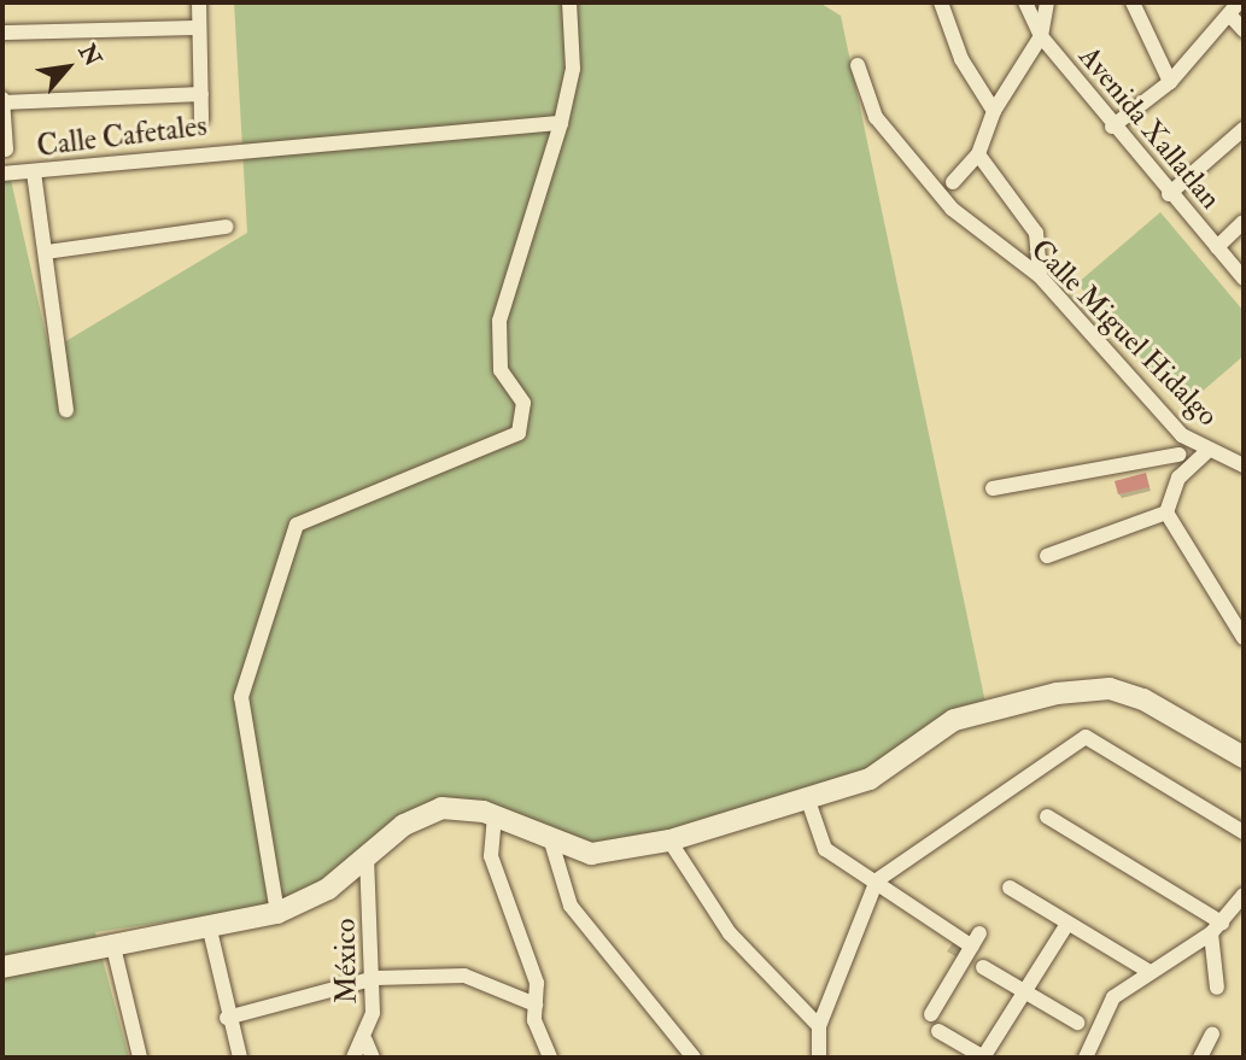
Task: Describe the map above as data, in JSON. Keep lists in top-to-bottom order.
{
  "streets": {
    "street": [
      "Avenida Xallatlan",
      "Calle Cafetales",
      "Calle Miguel Hidalgo",
      "México"
    ]
  },
  "north": "top right"
}
